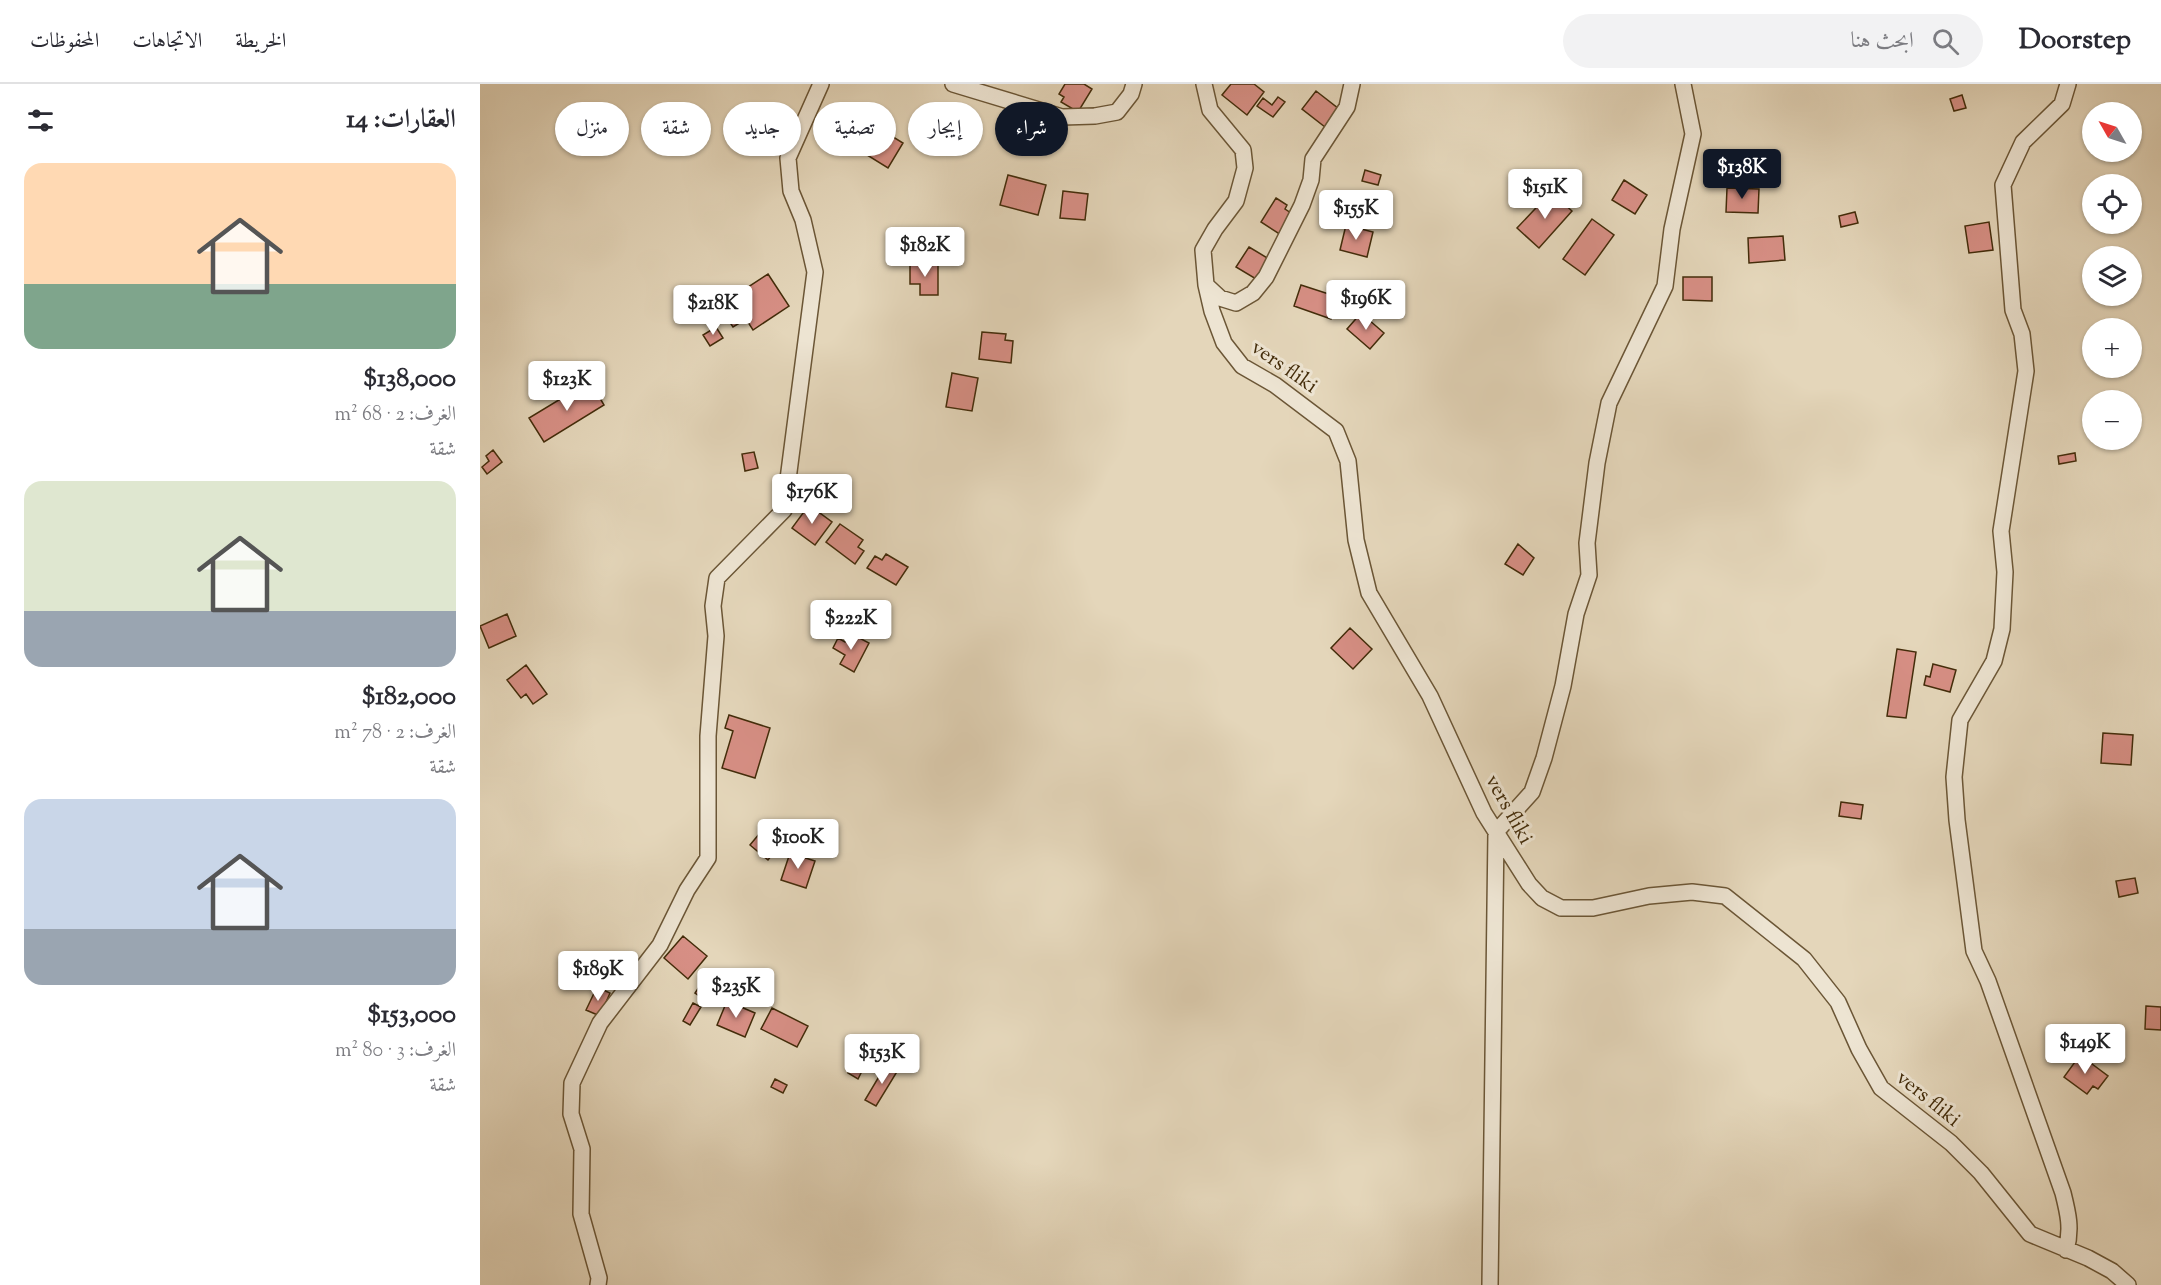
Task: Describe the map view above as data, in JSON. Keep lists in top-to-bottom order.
{
  "streets": {
    "street": ["vers fliki"]
  },
  "north": "top left",
  "page": {
    "header": "Doorstep",
    "search": "ابحث هنا",
    "nav": ["الخريطة", "الاتجاهات", "المحفوظات"],
    "heading": "العقارات: 14",
    "map_buttons": ["+", "−"],
    "chip": [
      "شراء",
      "إيجار",
      "تصفية",
      "جديد",
      "شقة",
      "منزل"
    ],
    "price": [
      "$138K",
      "$151K",
      "$155K",
      "$182K",
      "$196K",
      "$218K",
      "$123K",
      "$176K",
      "$222K",
      "$100K",
      "$189K",
      "$235K",
      "$149K",
      "$153K"
    ],
    "list": [
      {
        "name": "$138,000",
        "note": "الغرف: 2 · 68 m² · شقة"
      },
      {
        "name": "$182,000",
        "note": "الغرف: 2 · 78 m² · شقة"
      },
      {
        "name": "$153,000",
        "note": "الغرف: 3 · 80 m² · شقة"
      }
    ]
  }
}
